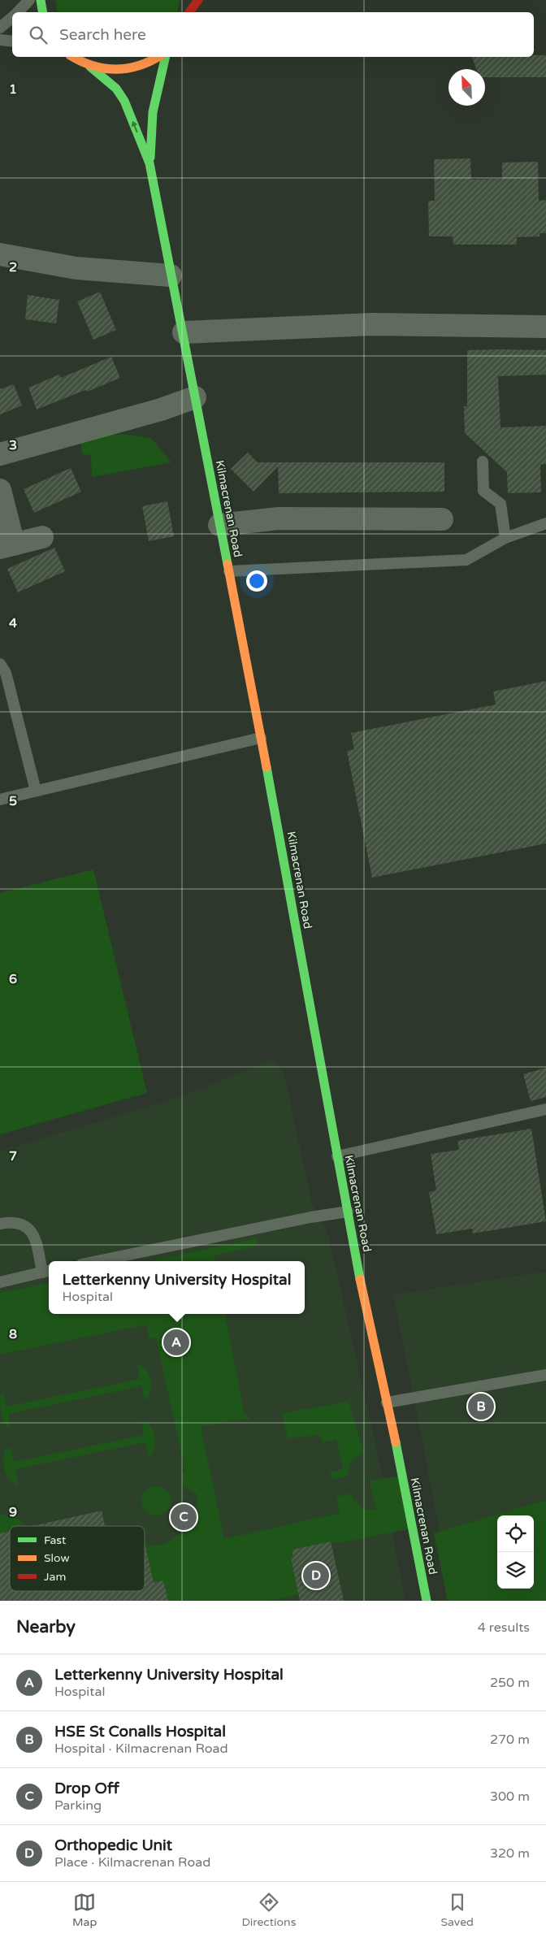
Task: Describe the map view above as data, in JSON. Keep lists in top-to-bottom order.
{
  "streets": {
    "main road": ["Kilmacrenan Road"]
  },
  "legend": ["Fast", "Slow", "Jam"],
  "north": "top left",
  "page": {
    "search": "Search here",
    "popup": ["Letterkenny University Hospital", "Hospital"],
    "pins": [
      "A",
      "B",
      "C",
      "D"
    ],
    "heading": ["Nearby", "4 results"],
    "list": [
      {
        "mark": "A",
        "name": "Letterkenny University Hospital",
        "note": "Hospital",
        "value": "250 m"
      },
      {
        "mark": "B",
        "name": "HSE St Conalls Hospital",
        "note": "Hospital · Kilmacrenan Road",
        "value": "270 m"
      },
      {
        "mark": "C",
        "name": "Drop Off",
        "note": "Parking",
        "value": "300 m"
      },
      {
        "mark": "D",
        "name": "Orthopedic Unit",
        "note": "Place · Kilmacrenan Road",
        "value": "320 m"
      }
    ],
    "nav": ["Map", "Directions", "Saved"]
  },
  "grid": {
    "rows": [
      "1",
      "2",
      "3",
      "4",
      "5",
      "6",
      "7",
      "8",
      "9"
    ]
  }
}
